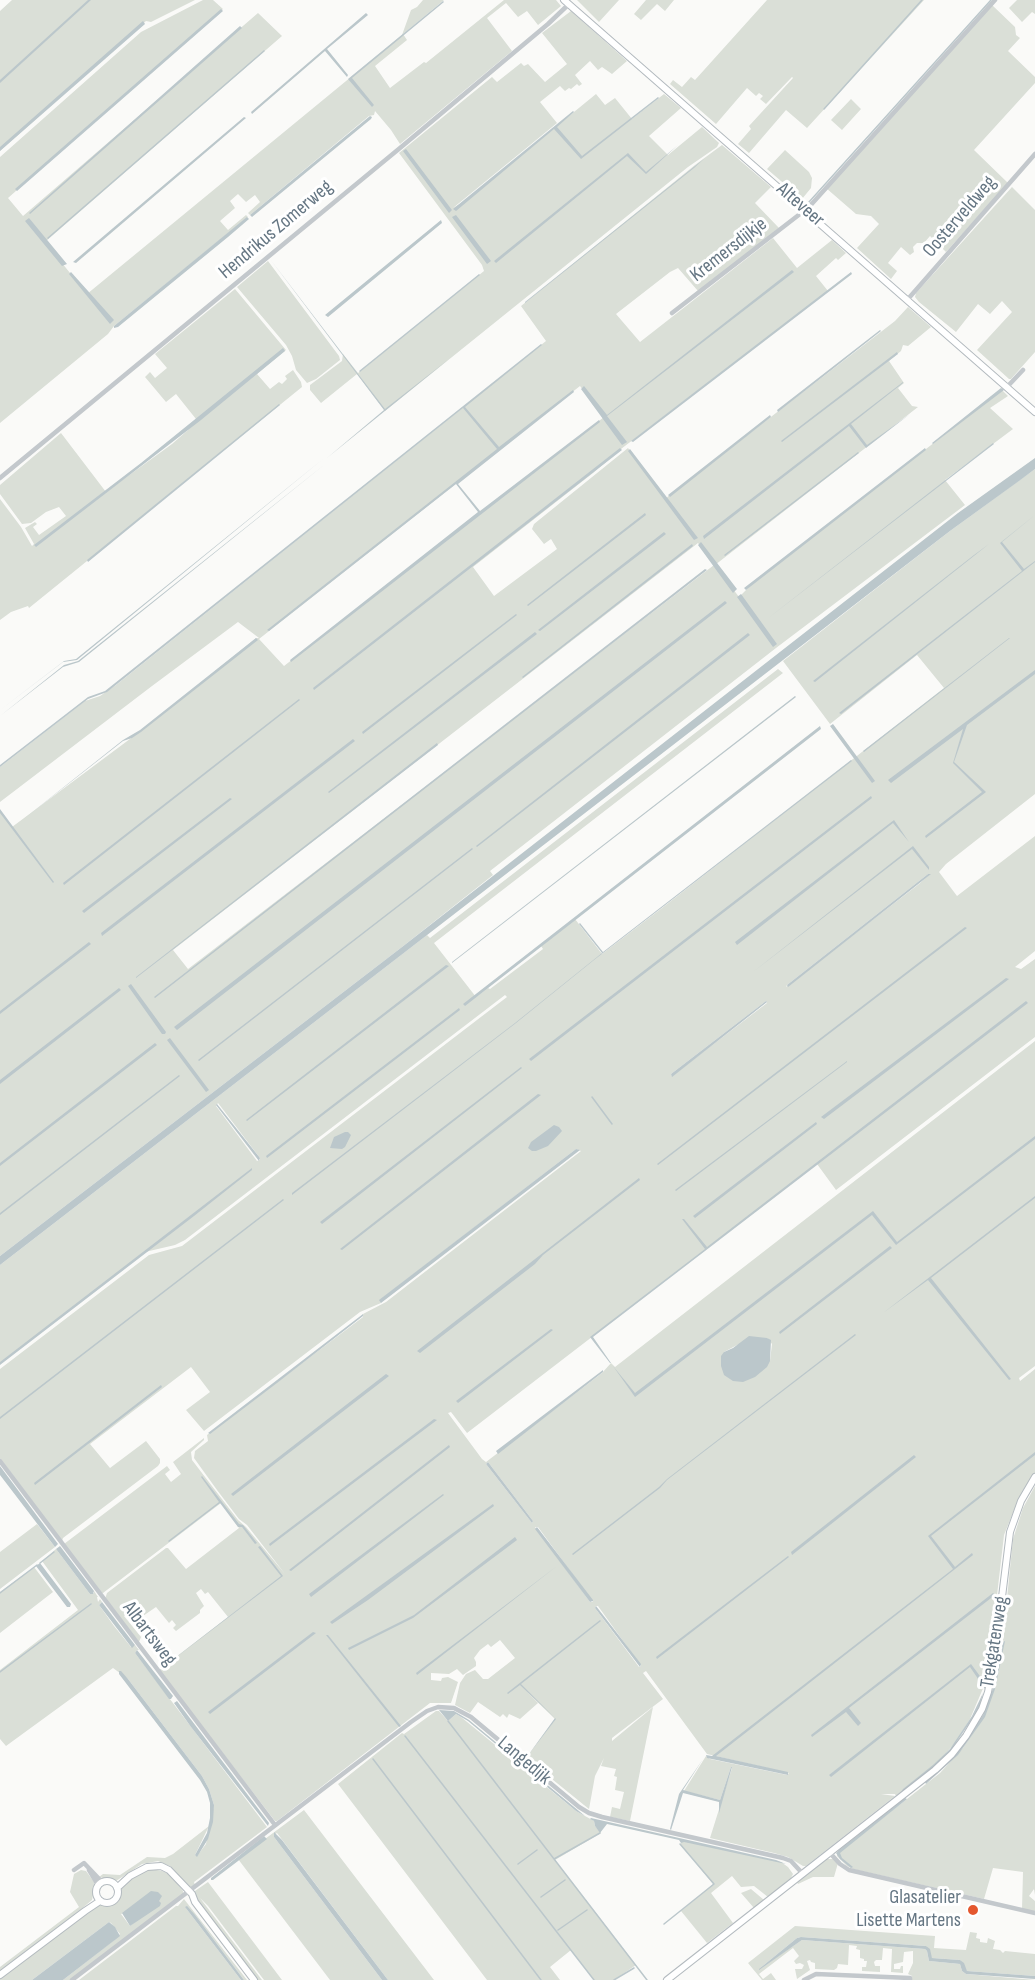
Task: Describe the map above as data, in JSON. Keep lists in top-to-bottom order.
{
  "streets": {
    "street": [
      "Alteveer",
      "Oosterveldweg",
      "Hendrikus Zomerweg",
      "Kremersdijkje",
      "Albartsweg",
      "Trekgatenweg",
      "Langedijk"
    ]
  },
  "crossings": [
    ["Alteveer", "Oosterveldweg"],
    ["Alteveer", "Hendrikus Zomerweg"],
    ["Alteveer", "Kremersdijkje"],
    ["Albartsweg", "Langedijk"]
  ],
  "places": ["Glasatelier Lisette Martens"]
}
